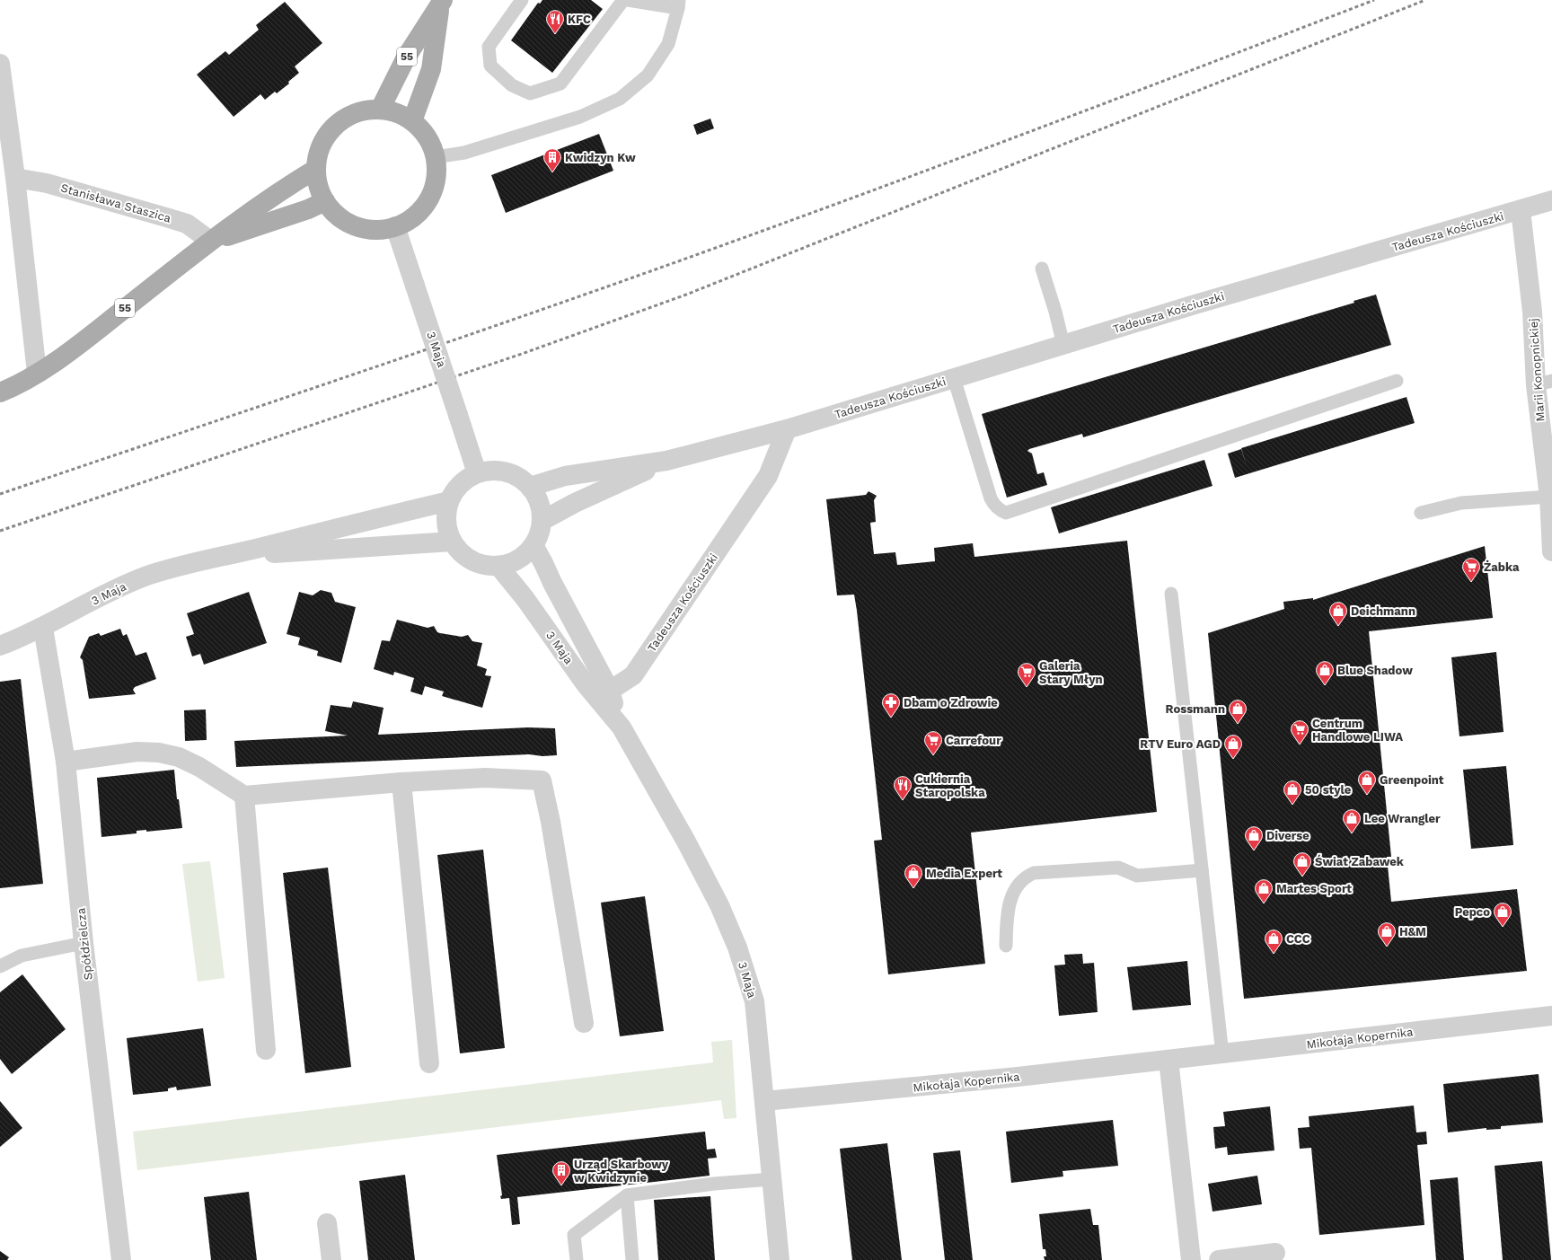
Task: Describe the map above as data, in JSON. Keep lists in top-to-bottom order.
{
  "streets": {
    "main road": ["55"],
    "street": [
      "Stanisława Staszica",
      "Tadeusza Kościuszki",
      "3 Maja",
      "Marii Konopnickiej",
      "Spółdzielcza",
      "Mikołaja Kopernika"
    ]
  },
  "crossings": [
    ["55", "Stanisława Staszica"],
    ["55", "3 Maja"],
    ["Tadeusza Kościuszki", "3 Maja"],
    ["Tadeusza Kościuszki", "Marii Konopnickiej"],
    ["3 Maja", "Spółdzielcza"],
    ["3 Maja", "Mikołaja Kopernika"]
  ],
  "places": {
    "restaurant": ["KFC", "Cukiernia Staropolska"],
    "building": ["Kwidzyn Kw", "Urząd Skarbowy w Kwidzynie"],
    "supermarket": [
      "Żabka",
      "Galeria Stary Młyn",
      "Centrum Handlowe LIWA",
      "Carrefour"
    ],
    "shop": [
      "Deichmann",
      "Blue Shadow",
      "Rossmann",
      "RTV Euro AGD",
      "Greenpoint",
      "50 style",
      "Lee Wrangler",
      "Diverse",
      "Świat Zabawek",
      "Media Expert",
      "Martes Sport",
      "Pepco",
      "H&M",
      "CCC"
    ],
    "pharmacy": ["Dbam o Zdrowie"]
  }
}
